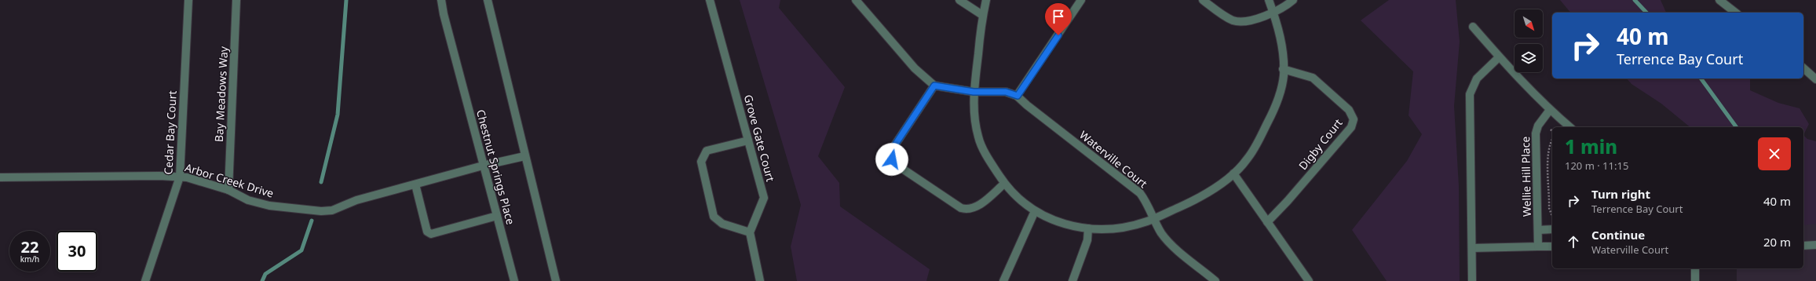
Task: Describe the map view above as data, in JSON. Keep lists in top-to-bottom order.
{
  "streets": {
    "street": [
      "Bay Meadows Way",
      "Cedar Bay Court",
      "Grove Gate Court",
      "Digby Court",
      "Waterville Court",
      "Chestnut Springs Place",
      "Wellie Hill Place",
      "Arbor Creek Drive"
    ]
  },
  "crossings": [
    ["Bay Meadows Way", "Arbor Creek Drive"],
    ["Cedar Bay Court", "Arbor Creek Drive"],
    ["Chestnut Springs Place", "Arbor Creek Drive"]
  ],
  "north": "bottom right",
  "page": {
    "turn": ["40 m", "Terrence Bay Court"],
    "heading": ["1 min", "120 m · 11:15"],
    "list": [
      {
        "name": "Turn right",
        "note": "Terrence Bay Court",
        "value": "40 m"
      },
      {
        "name": "Continue",
        "note": "Waterville Court",
        "value": "20 m"
      }
    ],
    "speed": "22 km/h",
    "limit": "30"
  }
}
